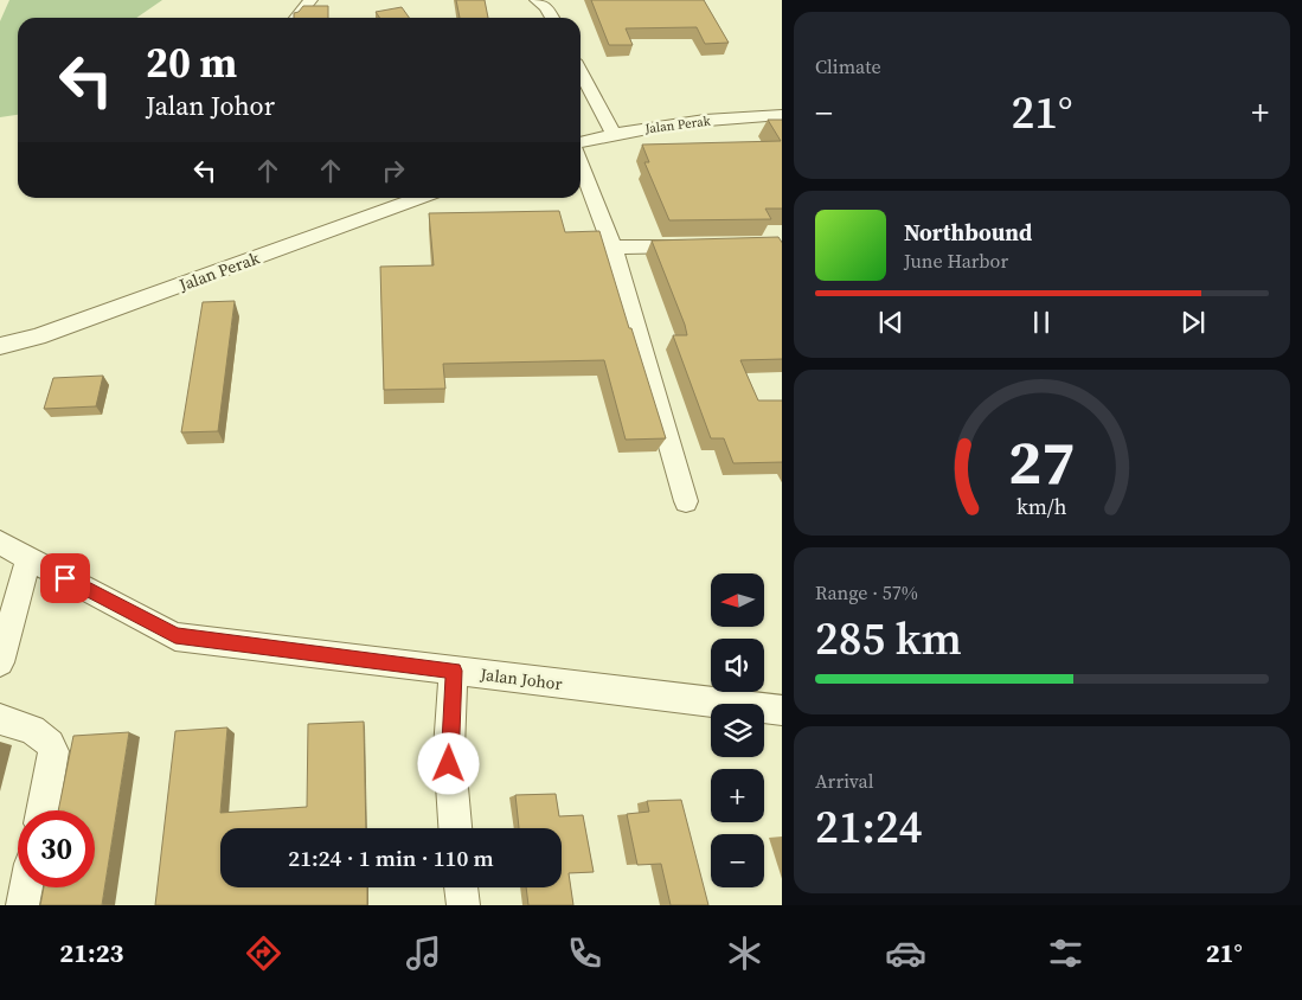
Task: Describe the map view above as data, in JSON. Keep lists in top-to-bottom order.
{
  "streets": {
    "street": ["Jalan Perak", "Jalan Johor"]
  },
  "north": "left",
  "page": {
    "tile": [
      "Climate",
      ["Range · 57%", "285 km"],
      ["Arrival", "21:24"]
    ],
    "turn": ["20 m", "Jalan Johor"],
    "heat": ["−", "21°", "+"],
    "song": ["Northbound", "June Harbor"],
    "map_buttons": ["+", "−"],
    "limit": "30",
    "trip": "21:24 · 1 min · 110 m",
    "tabs": ["21:23", "21°"],
    "gauge": ["27", "km/h"]
  }
}
